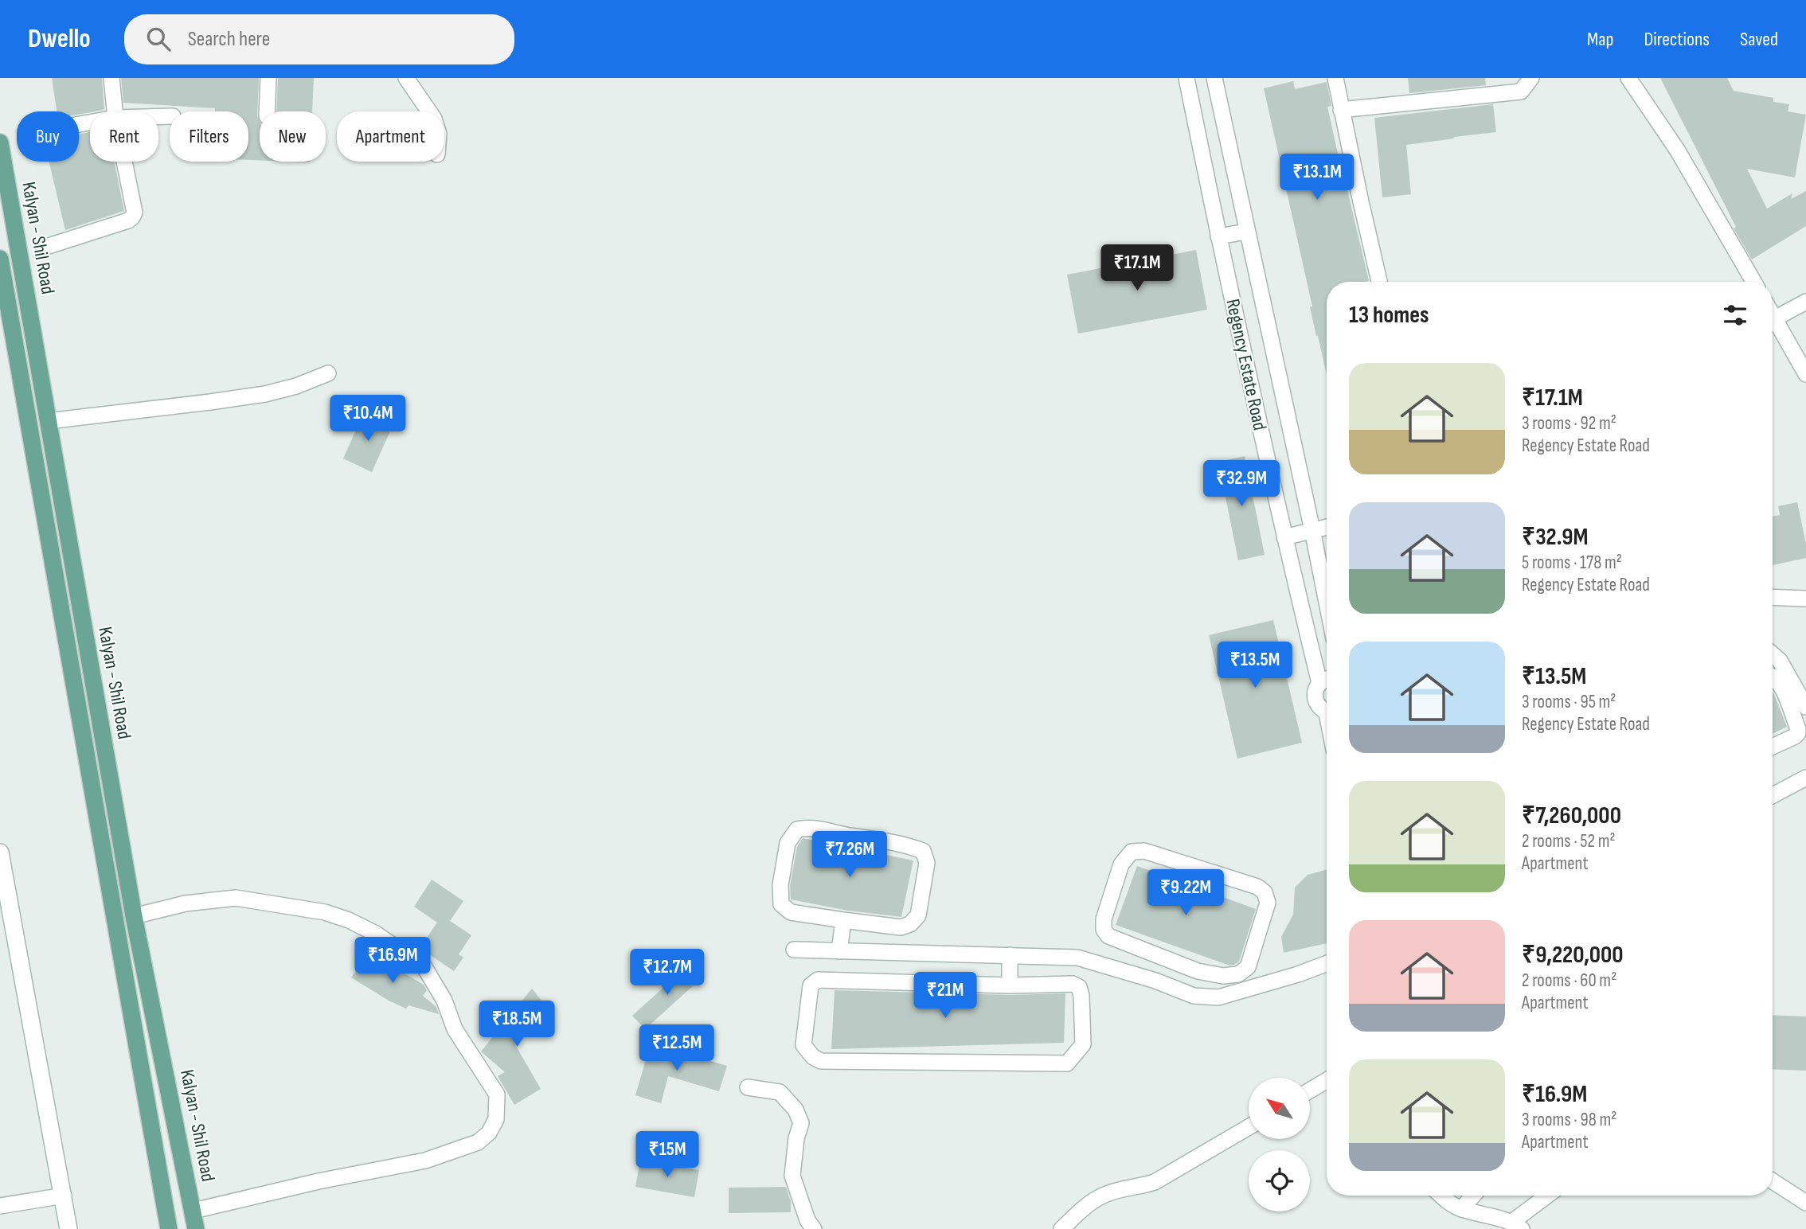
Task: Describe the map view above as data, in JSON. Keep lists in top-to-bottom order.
{
  "streets": {
    "main road": ["Kalyan - Shil Road"],
    "street": ["Regency Estate Road"]
  },
  "north": "top left",
  "page": {
    "header": "Dwello",
    "search": "Search here",
    "nav": ["Map", "Directions", "Saved"],
    "chip": [
      "Buy",
      "Rent",
      "Filters",
      "New",
      "Apartment"
    ],
    "price": [
      "₹13.1M",
      "₹17.1M",
      "₹10.4M",
      "₹32.9M",
      "₹13.5M",
      "₹7.26M",
      "₹9.22M",
      "₹16.9M",
      "₹12.7M",
      "₹21M",
      "₹18.5M",
      "₹12.5M",
      "₹15M"
    ],
    "heading": "13 homes",
    "list": [
      {
        "name": "₹17.1M",
        "note": "3 rooms · 92 m² · Regency Estate Road"
      },
      {
        "name": "₹32.9M",
        "note": "5 rooms · 178 m² · Regency Estate Road"
      },
      {
        "name": "₹13.5M",
        "note": "3 rooms · 95 m² · Regency Estate Road"
      },
      {
        "name": "₹7,260,000",
        "note": "2 rooms · 52 m² · Apartment"
      },
      {
        "name": "₹9,220,000",
        "note": "2 rooms · 60 m² · Apartment"
      },
      {
        "name": "₹16.9M",
        "note": "3 rooms · 98 m² · Apartment"
      }
    ]
  }
}
